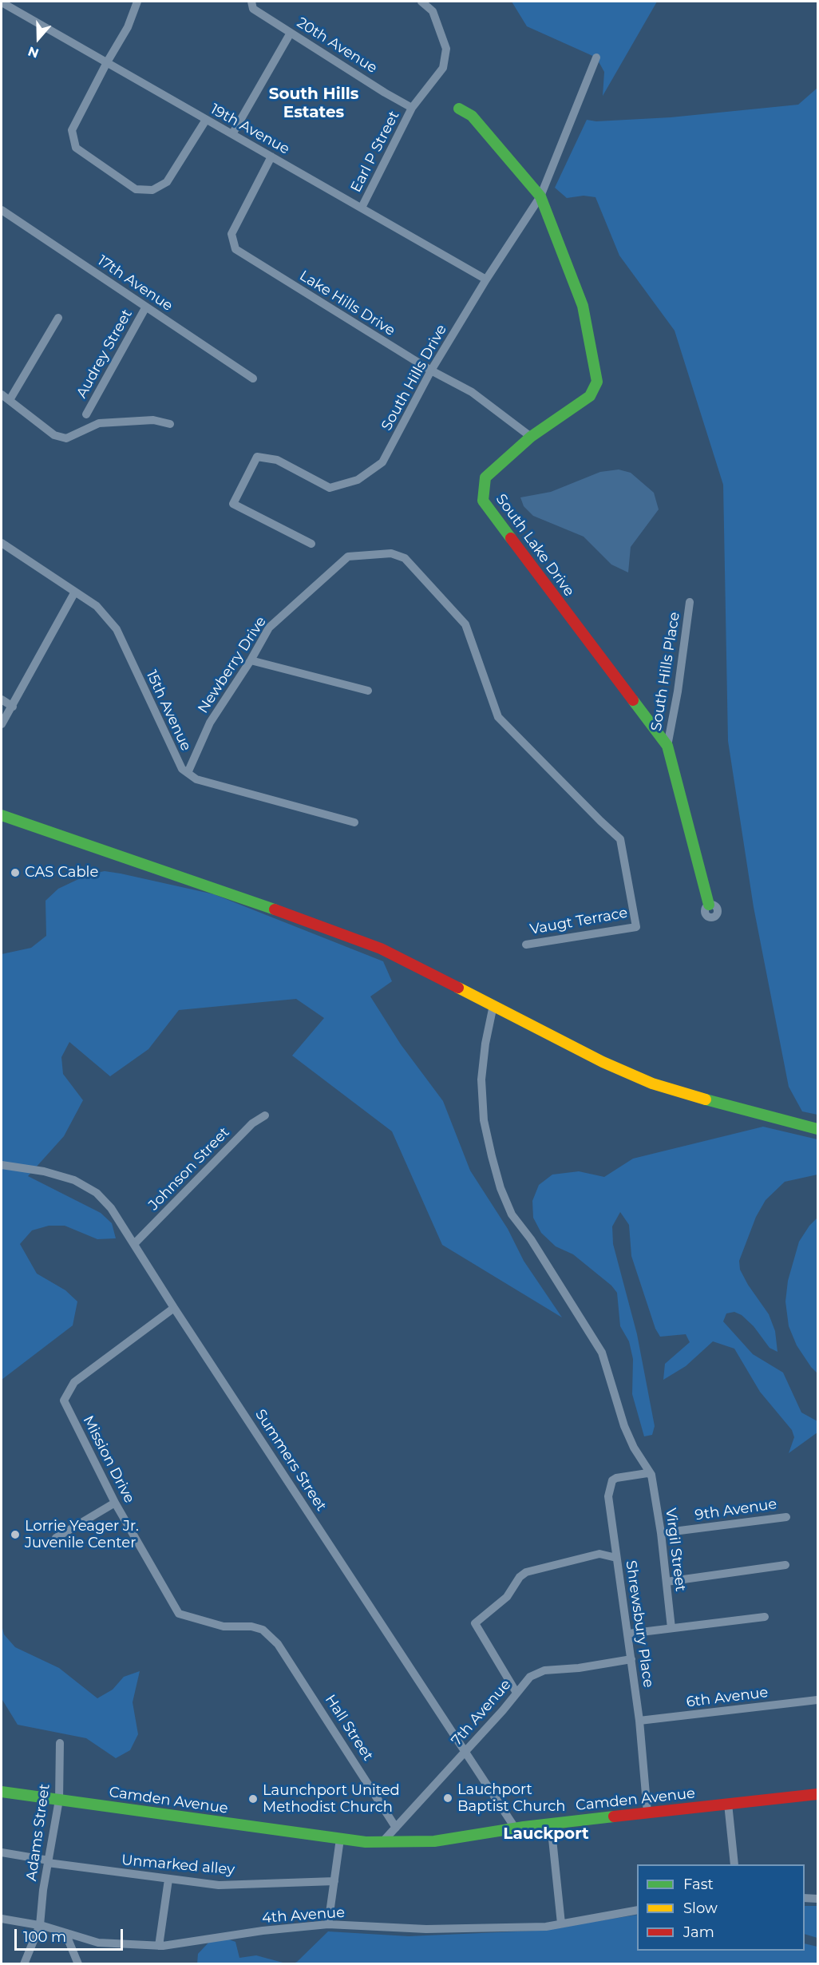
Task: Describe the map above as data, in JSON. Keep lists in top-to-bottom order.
{
  "streets": {
    "street": [
      "20th Avenue",
      "19th Avenue",
      "Earl P Street",
      "17th Avenue",
      "Lake Hills Drive",
      "Audrey Street",
      "South Hills Drive",
      "South Lake Drive",
      "Newberry Drive",
      "South Hills Place",
      "15th Avenue",
      "Vaugt Terrace",
      "Johnson Street",
      "Mission Drive",
      "Summers Street",
      "9th Avenue",
      "Virgil Street",
      "Shrewsbury Place",
      "6th Avenue",
      "7th Avenue",
      "Hall Street",
      "Camden Avenue",
      "Adams Street",
      "Unmarked alley",
      "4th Avenue"
    ]
  },
  "crossings": [
    ["20th Avenue", "Earl P Street"],
    ["19th Avenue", "Earl P Street"],
    ["19th Avenue", "Lake Hills Drive"],
    ["19th Avenue", "South Hills Drive"],
    ["17th Avenue", "Audrey Street"],
    ["Lake Hills Drive", "South Hills Drive"],
    ["Lake Hills Drive", "South Lake Drive"],
    ["South Hills Drive", "South Lake Drive"],
    ["South Lake Drive", "South Hills Place"],
    ["Newberry Drive", "15th Avenue"],
    ["Newberry Drive", "Vaugt Terrace"],
    ["Johnson Street", "Summers Street"],
    ["Mission Drive", "Summers Street"],
    ["Mission Drive", "Hall Street"],
    ["Summers Street", "7th Avenue"],
    ["Summers Street", "Camden Avenue"],
    ["9th Avenue", "Virgil Street"],
    ["Virgil Street", "Shrewsbury Place"],
    ["Shrewsbury Place", "6th Avenue"],
    ["Shrewsbury Place", "7th Avenue"],
    ["Shrewsbury Place", "Camden Avenue"],
    ["7th Avenue", "Hall Street"],
    ["7th Avenue", "Camden Avenue"],
    ["Camden Avenue", "Adams Street"],
    ["Adams Street", "Unmarked alley"],
    ["Adams Street", "4th Avenue"]
  ],
  "districts": ["South Hills Estates", "Lauckport"],
  "places": [
    "CAS Cable",
    "Lorrie Yeager Jr. Juvenile Center",
    "Lauchport Baptist Church",
    "Launchport United Methodist Church"
  ],
  "legend": ["Fast", "Slow", "Jam"],
  "scale_bar": "100 m",
  "north": "bottom"
}
